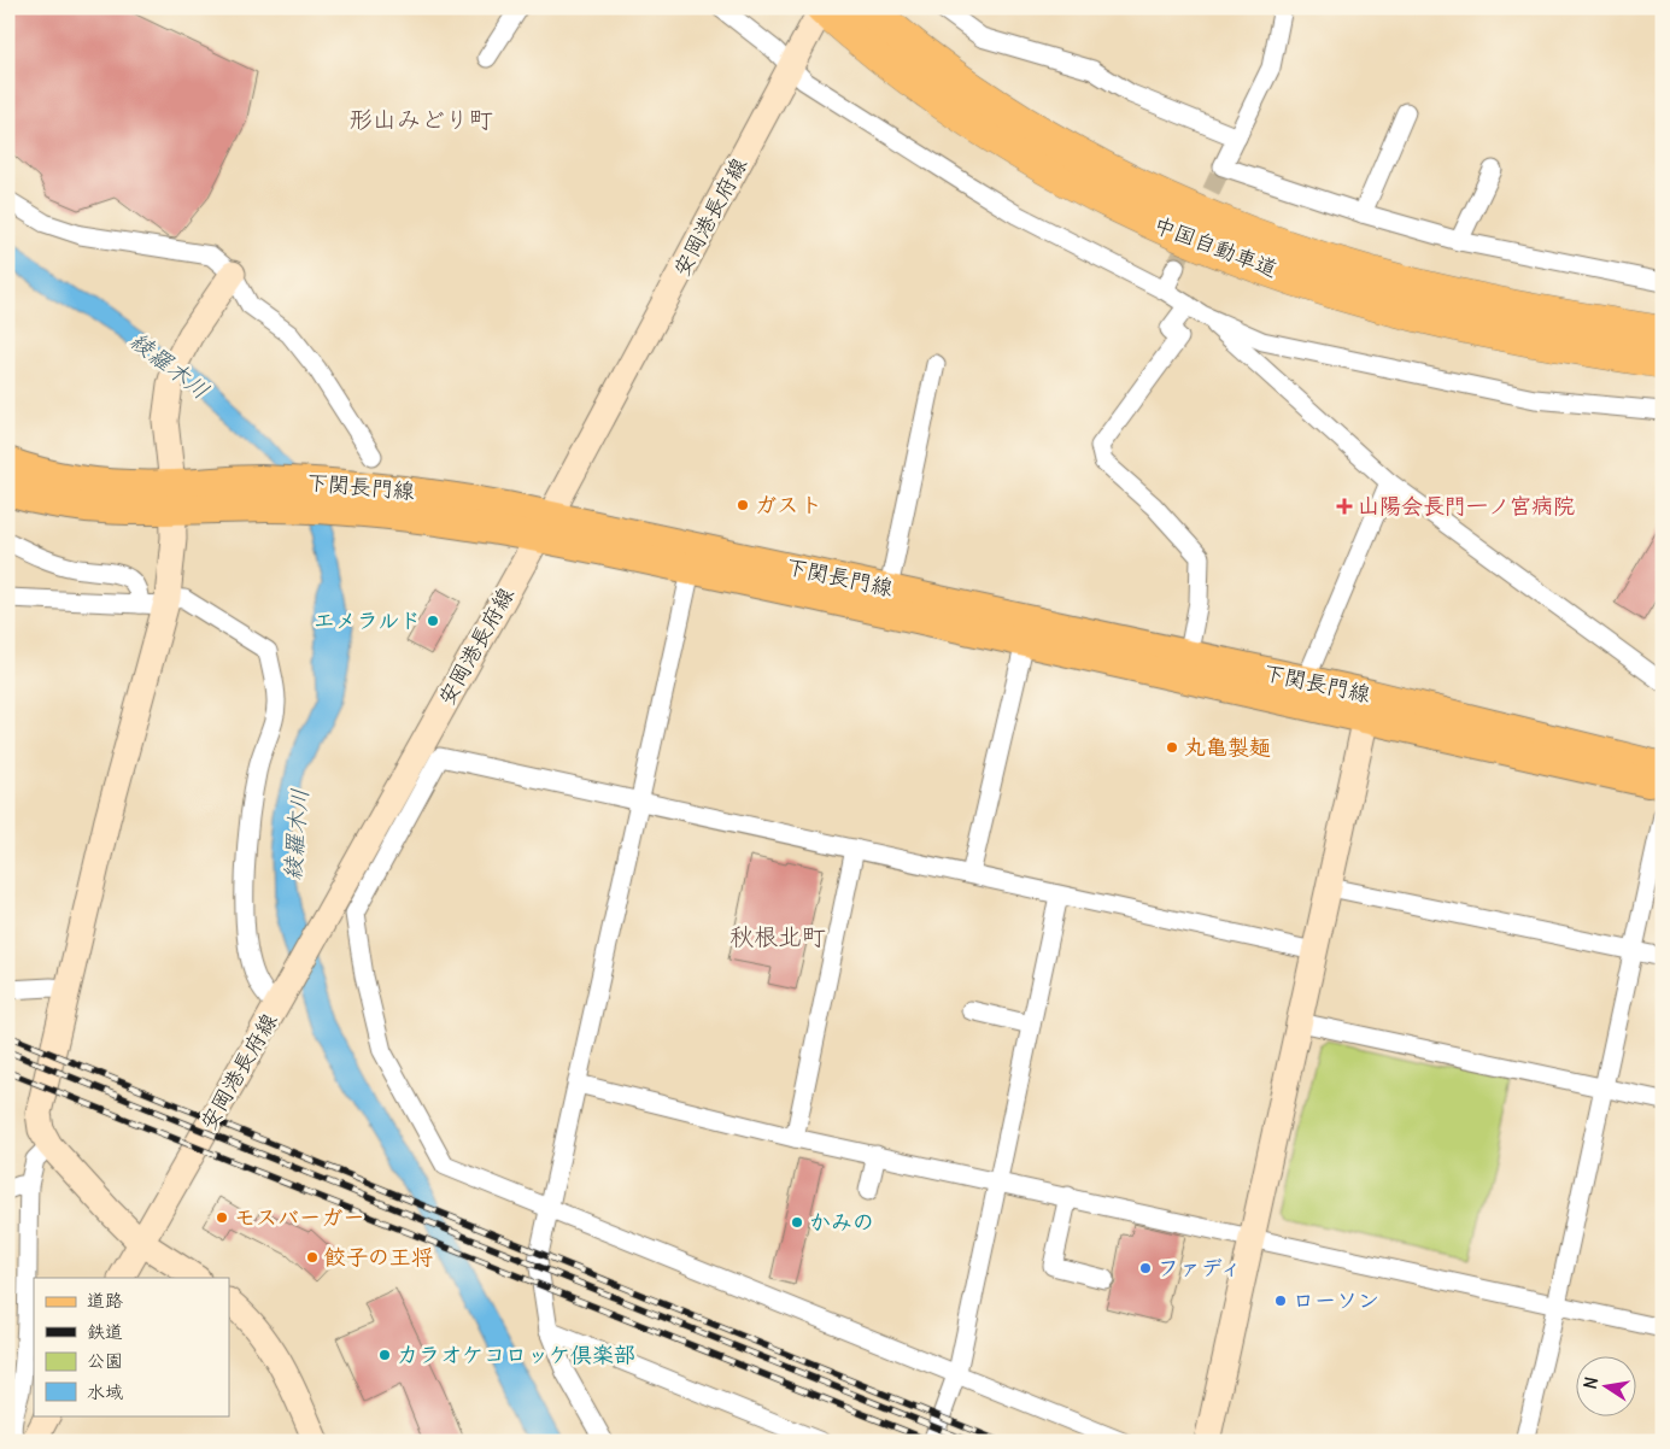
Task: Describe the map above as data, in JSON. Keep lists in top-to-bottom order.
{
  "streets": {
    "highway": ["中国自動車道"],
    "main road": ["下関長門線"],
    "street": ["安岡港長府線"]
  },
  "crossings": [
    ["安岡港長府線", "中国自動車道"],
    ["安岡港長府線", "下関長門線"]
  ],
  "districts": ["形山みどり町", "秋根北町"],
  "water": ["綾羅木川"],
  "places": {
    "other": [
      "ガスト",
      "エメラルド",
      "丸亀製麺",
      "モスバーガー",
      "かみの",
      "餃子の王将",
      "ファディ",
      "ローソン",
      "カラオケコロッケ倶楽部"
    ],
    "health": ["山陽会長門一ノ宮病院"]
  },
  "legend": [
    "道路",
    "鉄道",
    "公園",
    "水域"
  ],
  "north": "left"
}
